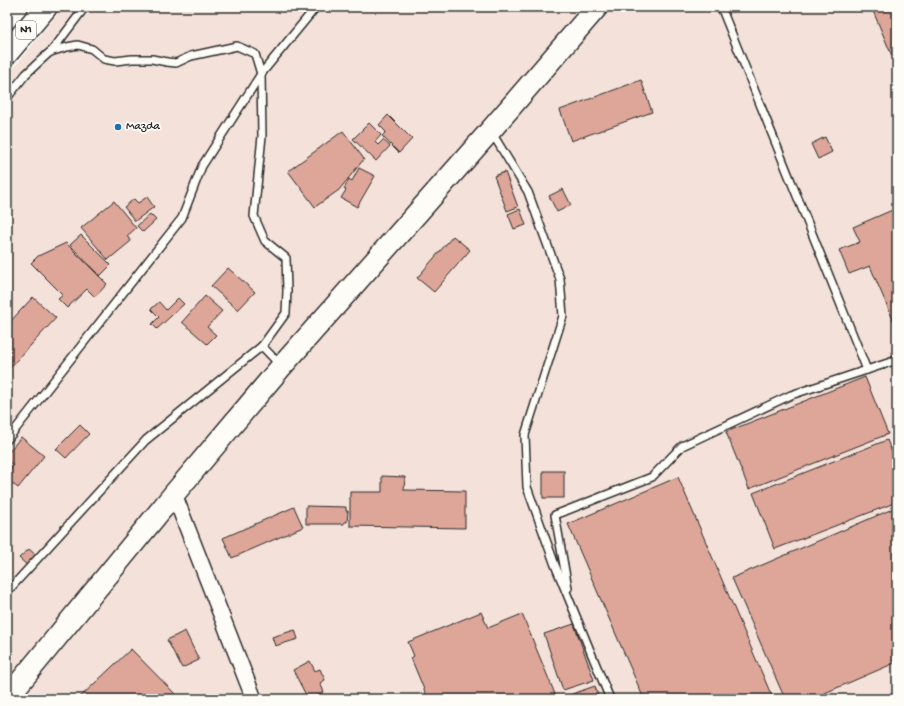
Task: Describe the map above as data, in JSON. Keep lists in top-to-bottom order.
{
  "streets": {
    "highway": ["N1"]
  },
  "places": ["Mazda"]
}
